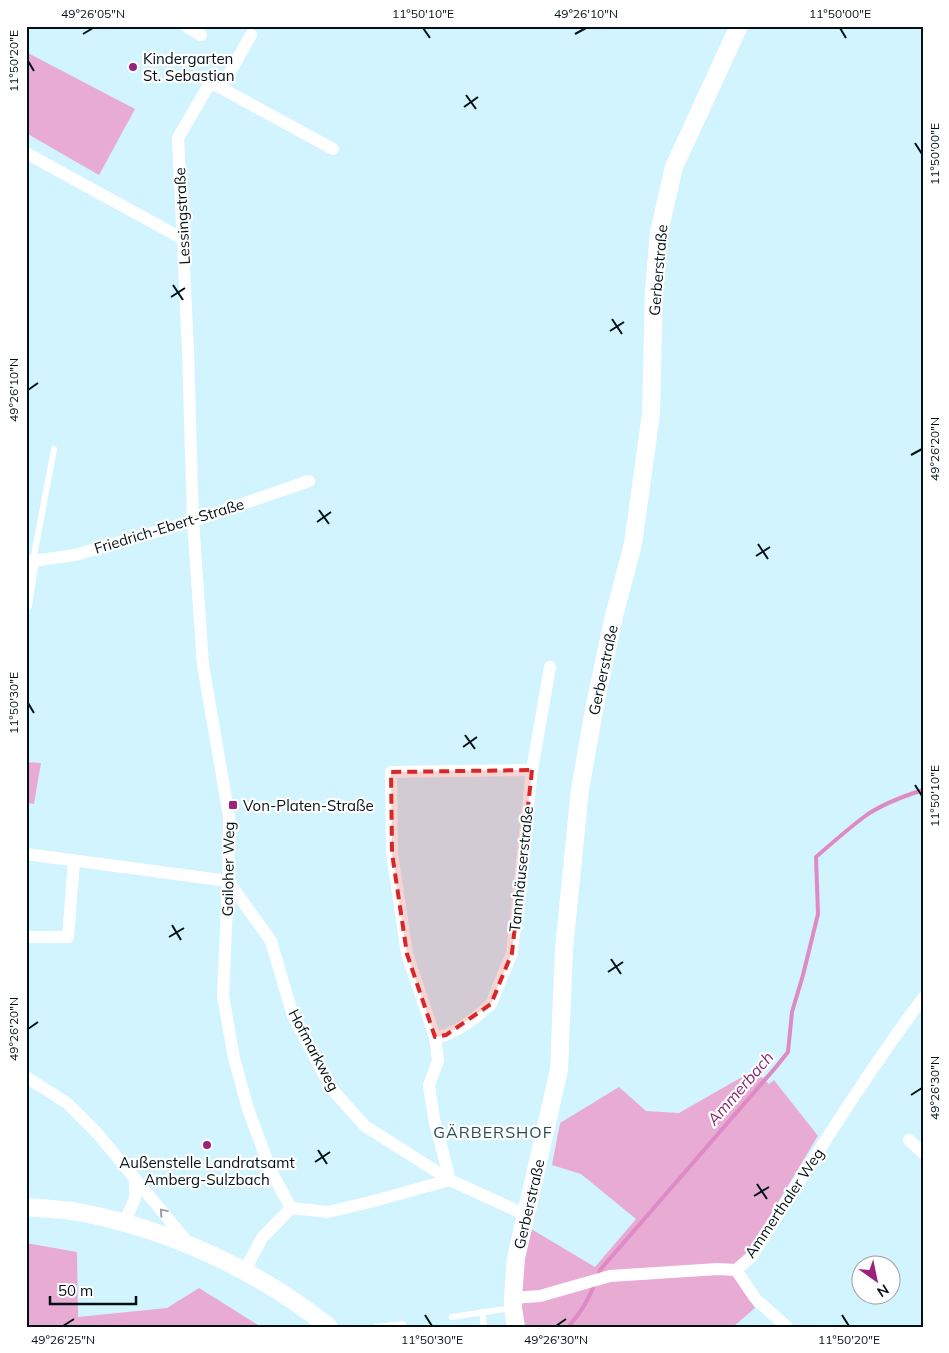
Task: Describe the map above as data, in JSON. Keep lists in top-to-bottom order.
{
  "streets": {
    "street": [
      "Lessingstraße",
      "Gerberstraße",
      "Friedrich-Ebert-Straße",
      "Gailoher Weg",
      "Tannhäuserstraße",
      "Hofmarkweg",
      "Ammerthaler Weg"
    ]
  },
  "crossings": [
    ["Lessingstraße", "Friedrich-Ebert-Straße"],
    ["Lessingstraße", "Gailoher Weg"],
    ["Gerberstraße", "Hofmarkweg"],
    ["Gerberstraße", "Ammerthaler Weg"],
    ["Friedrich-Ebert-Straße", "Gailoher Weg"],
    ["Gailoher Weg", "Hofmarkweg"]
  ],
  "districts": ["GÄRBERSHOF"],
  "water": ["Ammerbach"],
  "places": {
    "other": ["Kindergarten St. Sebastian", "Außenstelle Landratsamt Amberg-Sulzbach"],
    "transit": ["Von-Platen-Straße"]
  },
  "scale_bar": "50 m",
  "north": "bottom right",
  "coordinates": [
    "49°26'05\"N",
    "11°50'10\"E",
    "49°26'10\"N",
    "11°50'00\"E",
    "11°50'20\"E",
    "49°26'20\"N",
    "11°50'30\"E",
    "49°26'30\"N",
    "49°26'25\"N"
  ]
}
